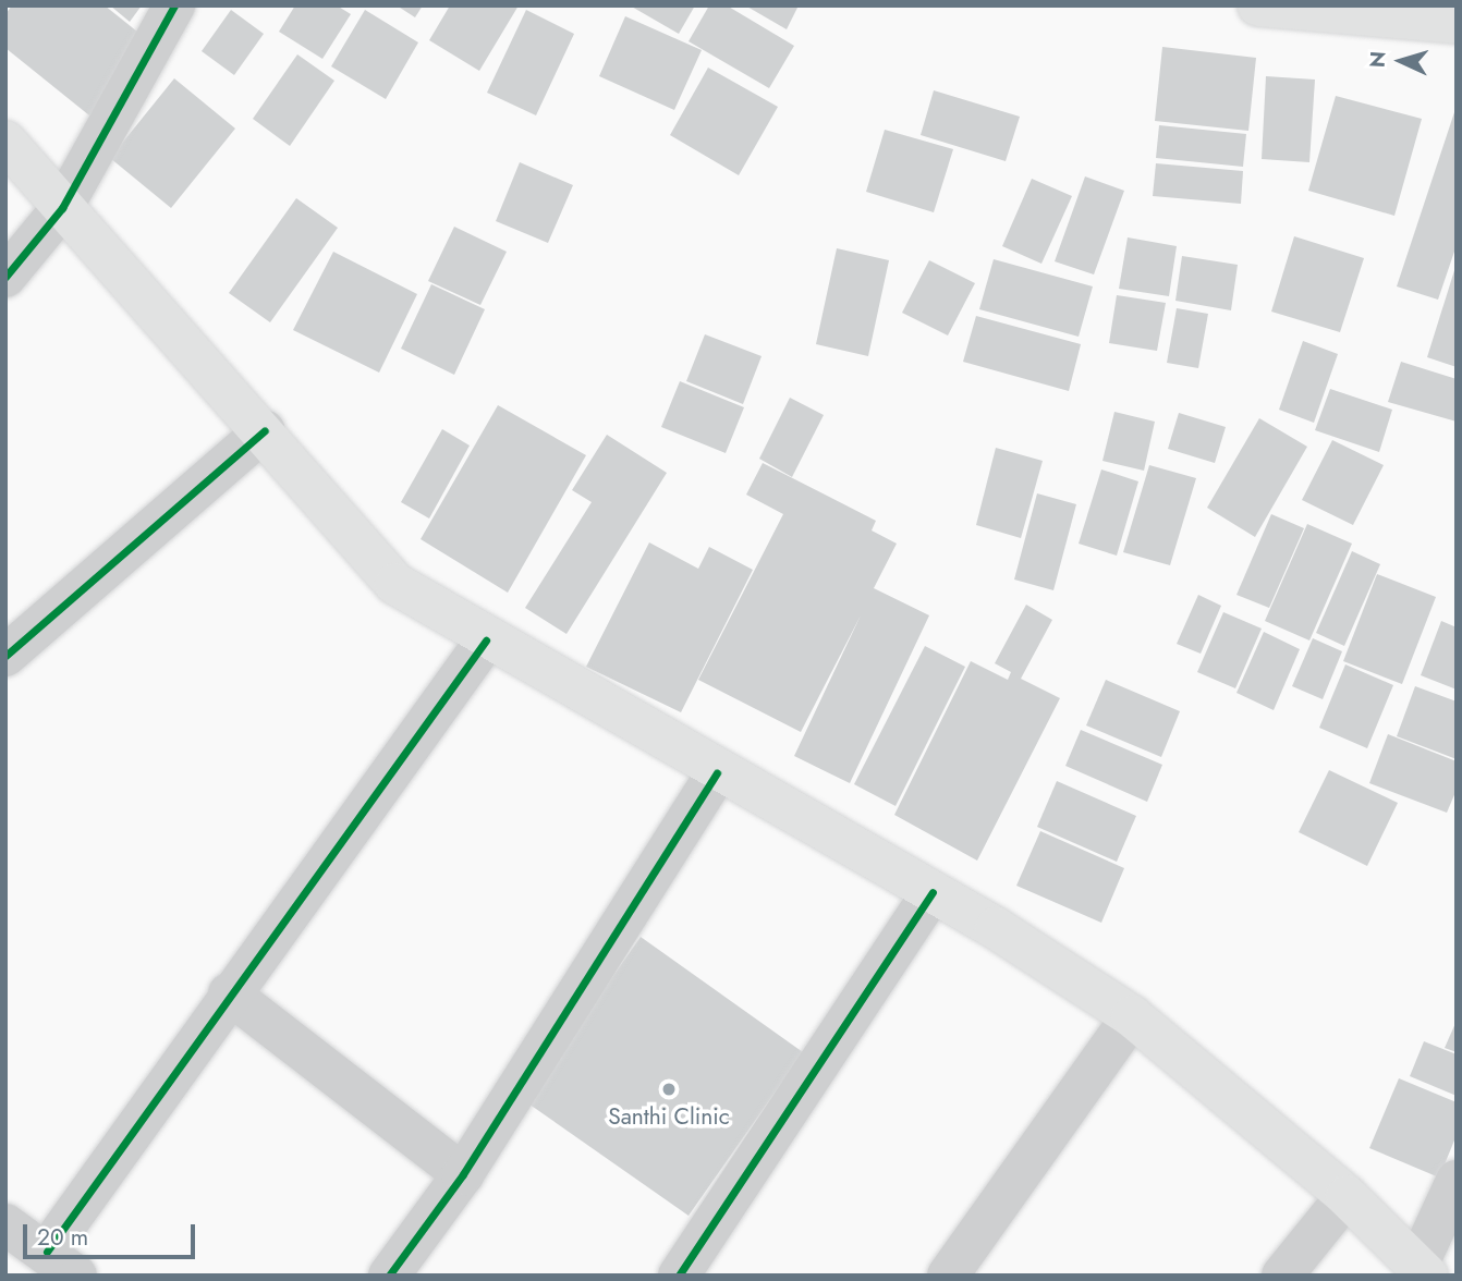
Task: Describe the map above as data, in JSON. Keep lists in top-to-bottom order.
{
  "places": ["Santhi Clinic"],
  "scale_bar": "20 m",
  "north": "left"
}
